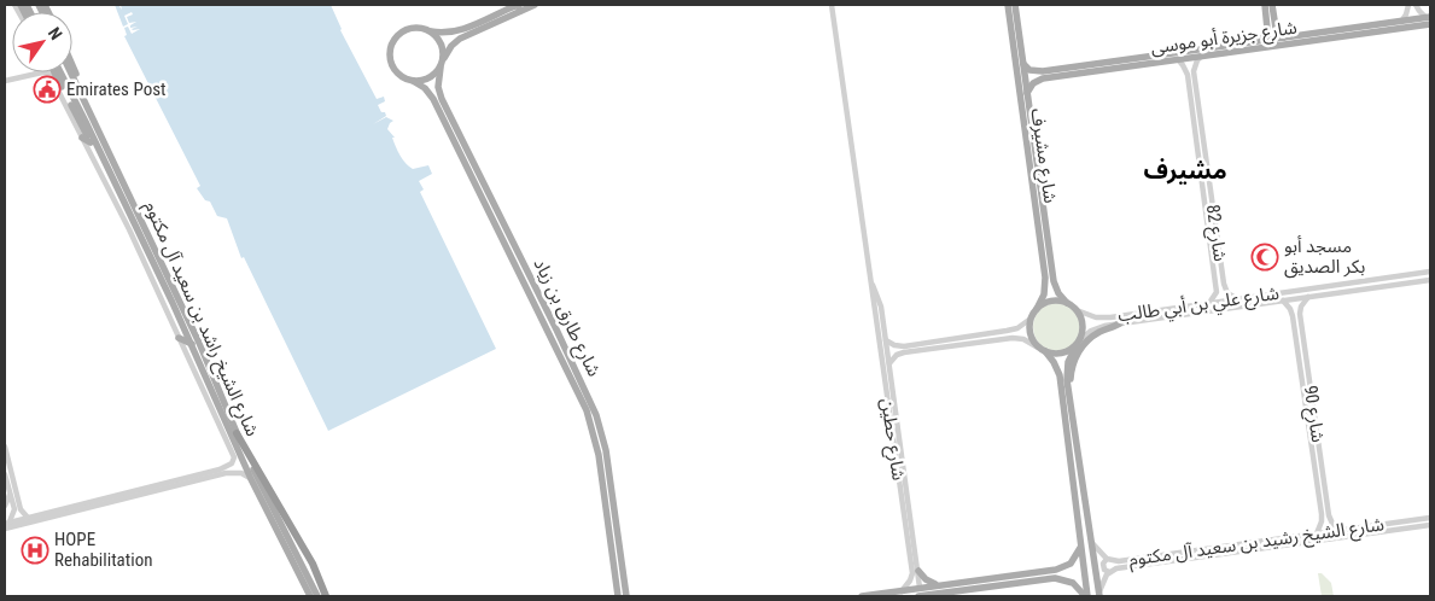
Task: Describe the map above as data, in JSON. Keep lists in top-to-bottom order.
{
  "streets": {
    "main road": [
      "شارع جزيرة أبو موسى",
      "شارع مشيرف",
      "شارع طارق بن زياد",
      "شارع الشيخ راشد بن سعيد آل مكتوم"
    ],
    "street": [
      "شارع 82",
      "شارع علي بن أبي طالب",
      "شارع 90",
      "شارع حطين",
      "شارع الشيخ رشيد بن سعيد آل مكتوم"
    ]
  },
  "crossings": [
    ["شارع جزيرة أبو موسى", "شارع مشيرف"],
    ["شارع جزيرة أبو موسى", "شارع 82"],
    ["شارع مشيرف", "شارع علي بن أبي طالب"],
    ["شارع 82", "شارع علي بن أبي طالب"],
    ["شارع علي بن أبي طالب", "شارع 90"],
    ["شارع 90", "شارع الشيخ رشيد بن سعيد آل مكتوم"]
  ],
  "districts": ["مشيرف"],
  "places": {
    "public building": ["Emirates Post"],
    "mosque": ["مسجد أبو بكر الصديق"],
    "hospital": ["HOPE Rehabilitation"]
  },
  "north": "top right"
}
